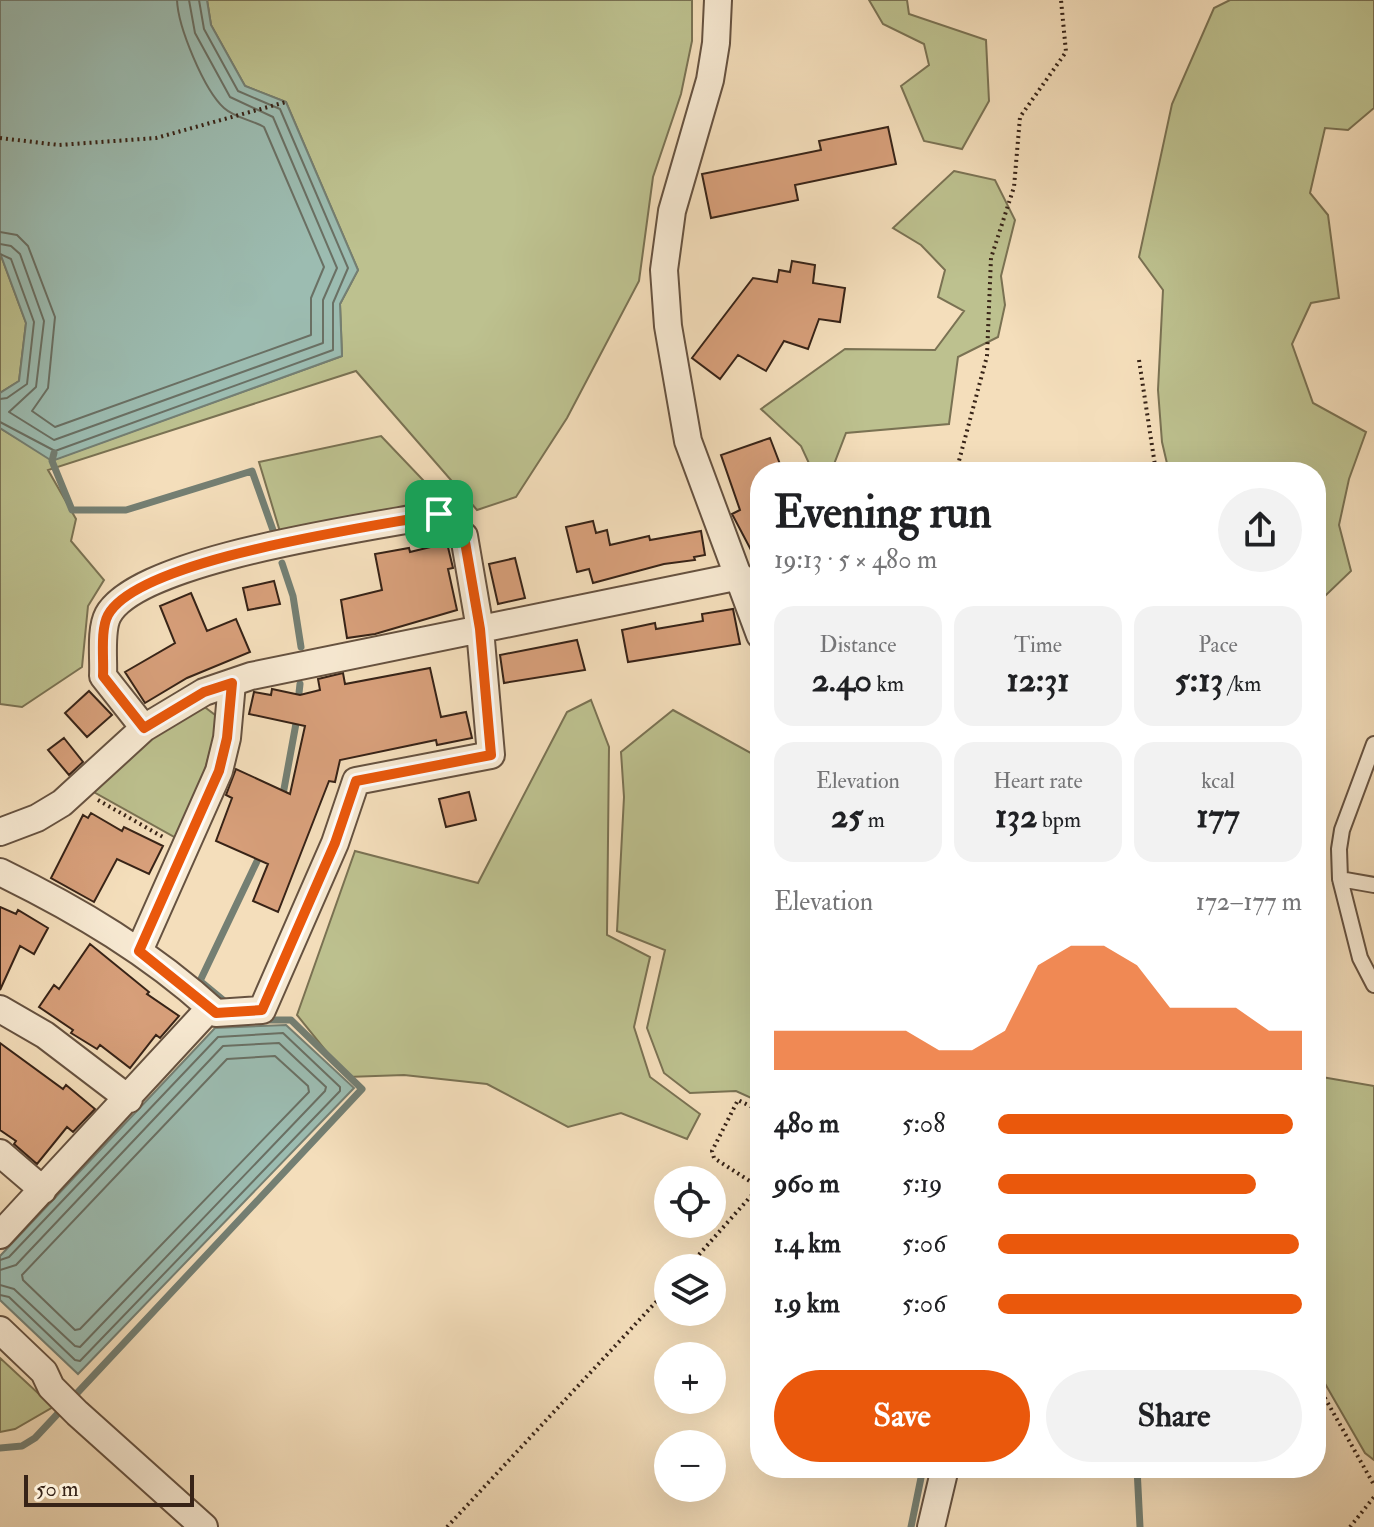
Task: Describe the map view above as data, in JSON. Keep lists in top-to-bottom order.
{
  "scale_bar": "50 m",
  "page": {
    "heading": ["Evening run", "19:13 · 5 × 480 m"],
    "stats": [
      ["Distance", "2.40 km"],
      ["Time", "12:31"],
      ["Pace", "5:13 /km"],
      ["Elevation", "25 m"],
      ["Heart rate", "132 bpm"],
      ["kcal", "177"]
    ],
    "chart": ["Elevation", "172–177 m"],
    "list": [
      {
        "name": "480 m",
        "note": "5:08"
      },
      {
        "name": "960 m",
        "note": "5:19"
      },
      {
        "name": "1.4 km",
        "note": "5:06"
      },
      {
        "name": "1.9 km",
        "note": "5:06"
      }
    ],
    "map_buttons": ["+", "−"],
    "buttons": ["Save", "Share"],
    "scale": "50 m"
  }
}
